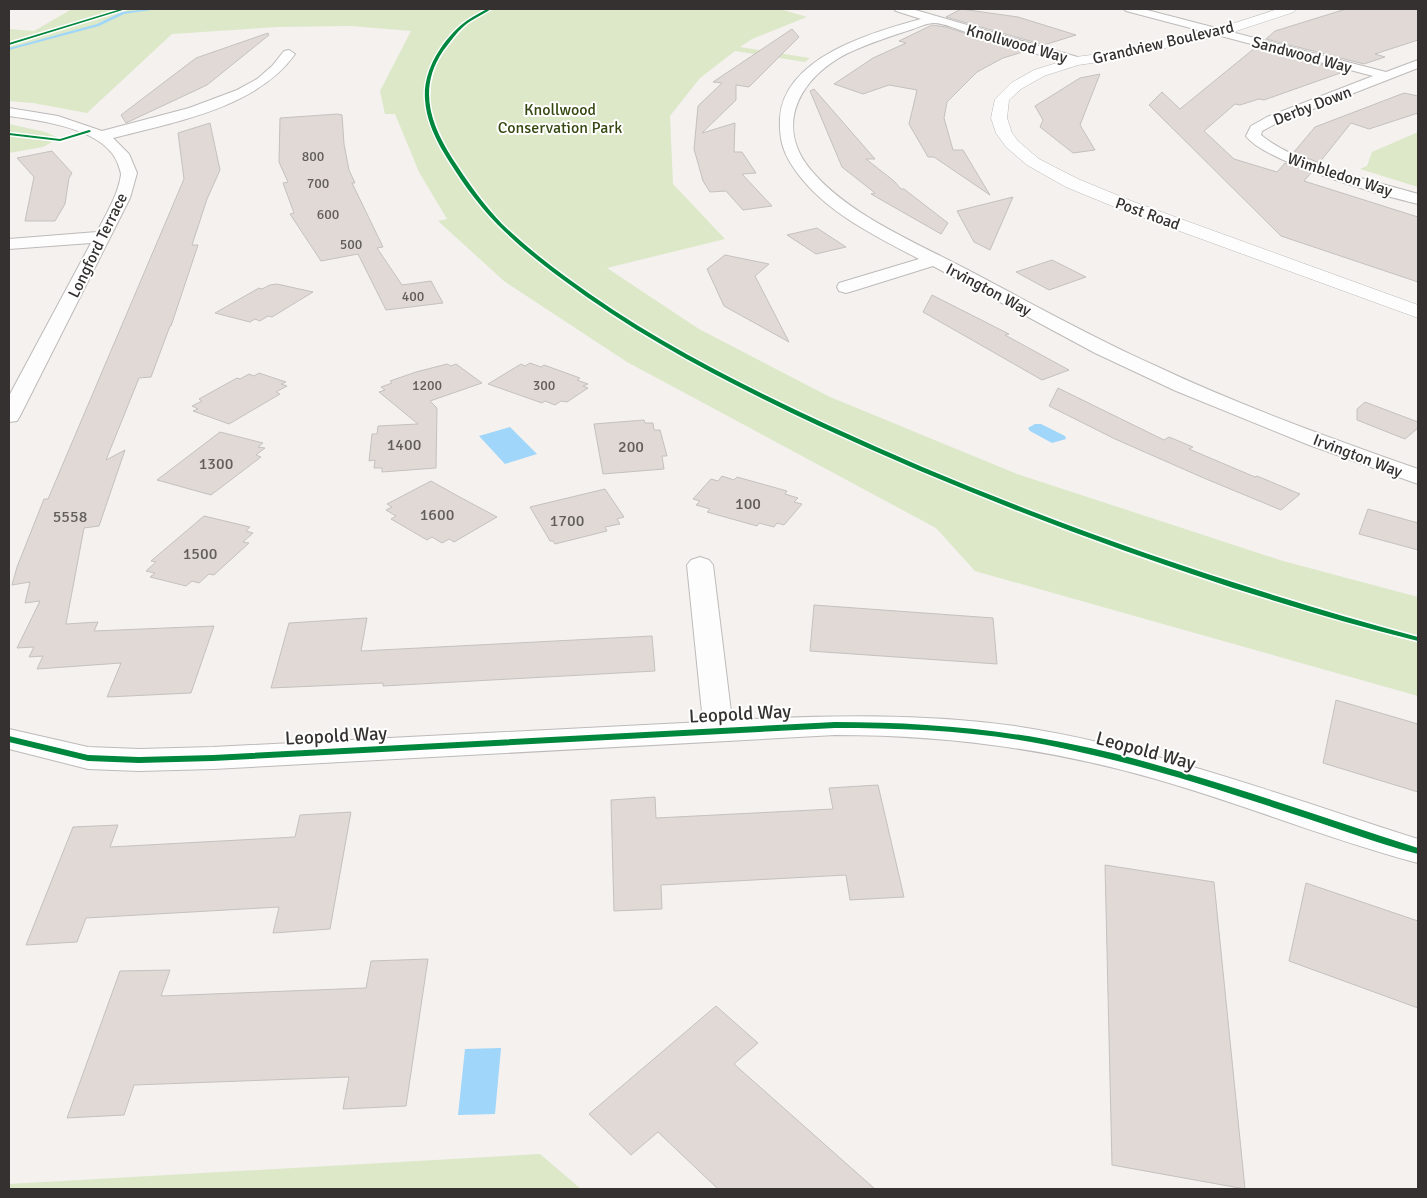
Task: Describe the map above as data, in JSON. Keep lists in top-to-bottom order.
{
  "streets": {
    "street": [
      "Grandview Boulevard",
      "Knollwood Way",
      "Sandwood Way",
      "Derby Down",
      "Wimbledon Way",
      "Post Road",
      "Longford Terrace",
      "Irvington Way",
      "Leopold Way"
    ]
  },
  "crossings": [
    ["Grandview Boulevard", "Knollwood Way"],
    ["Grandview Boulevard", "Sandwood Way"],
    ["Grandview Boulevard", "Post Road"],
    ["Knollwood Way", "Post Road"],
    ["Knollwood Way", "Irvington Way"],
    ["Sandwood Way", "Derby Down"],
    ["Derby Down", "Wimbledon Way"]
  ],
  "parks": ["Knollwood Conservation Park"],
  "house_numbers": [
    "800",
    "700",
    "600",
    "500",
    "400",
    "1200",
    "300",
    "1400",
    "200",
    "1300",
    "100",
    "1600",
    "5558",
    "1700",
    "1500"
  ]
}
